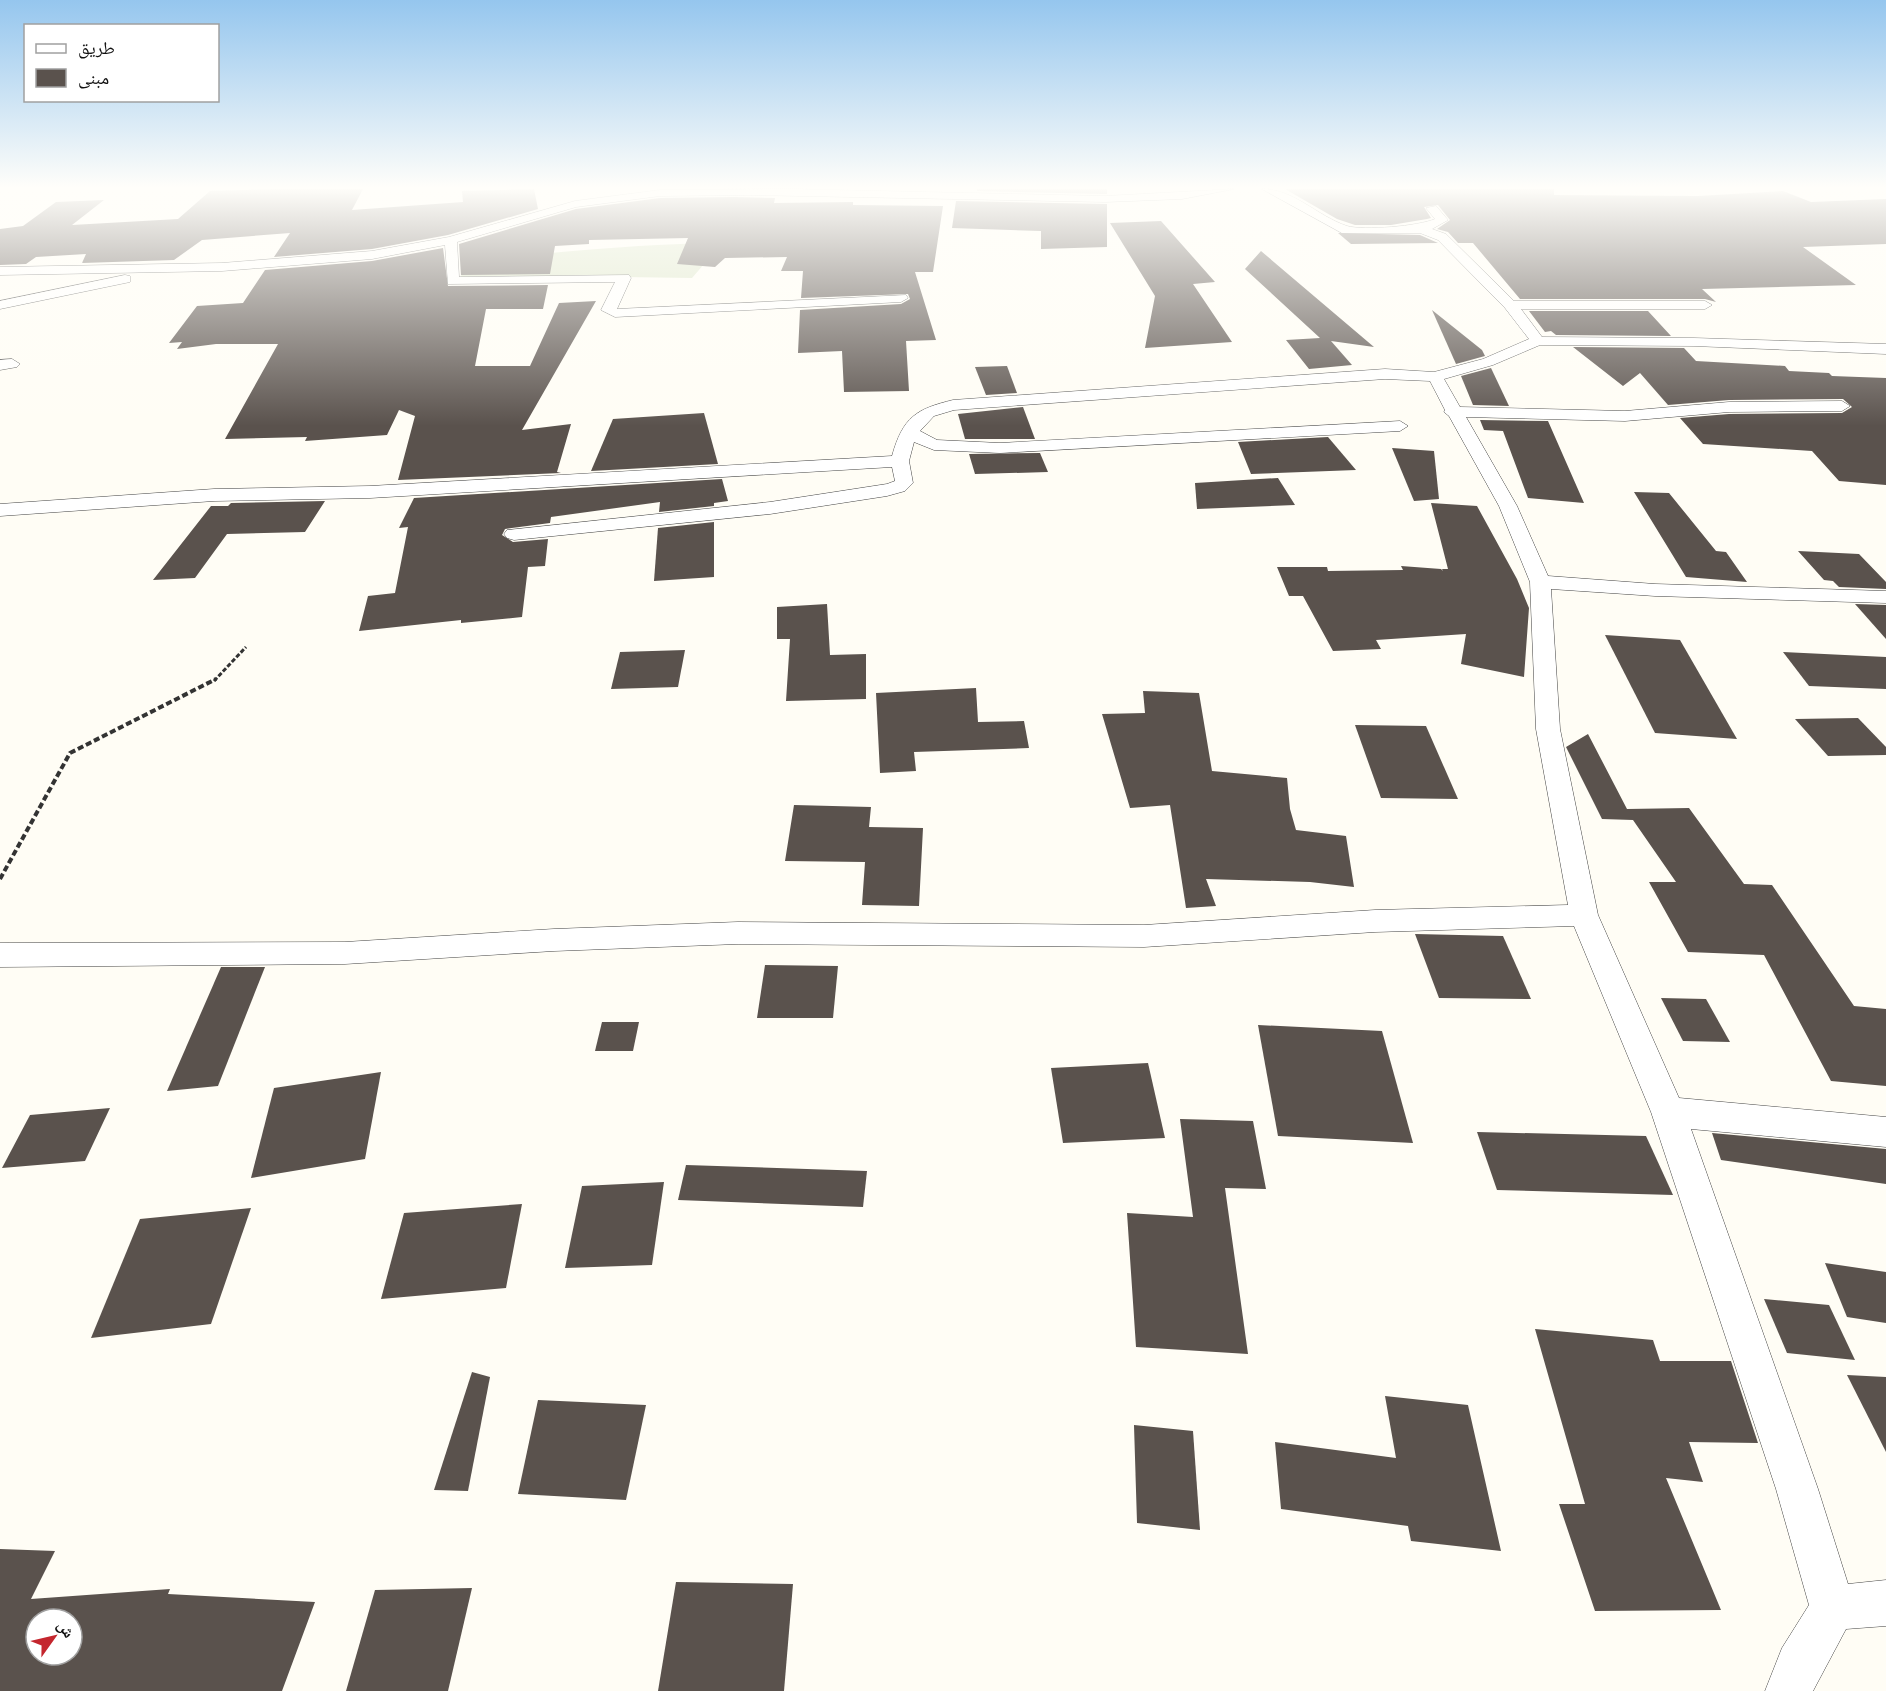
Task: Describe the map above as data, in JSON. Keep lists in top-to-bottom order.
{
  "legend": ["طريق", "مبنى"],
  "north": "top right"
}
